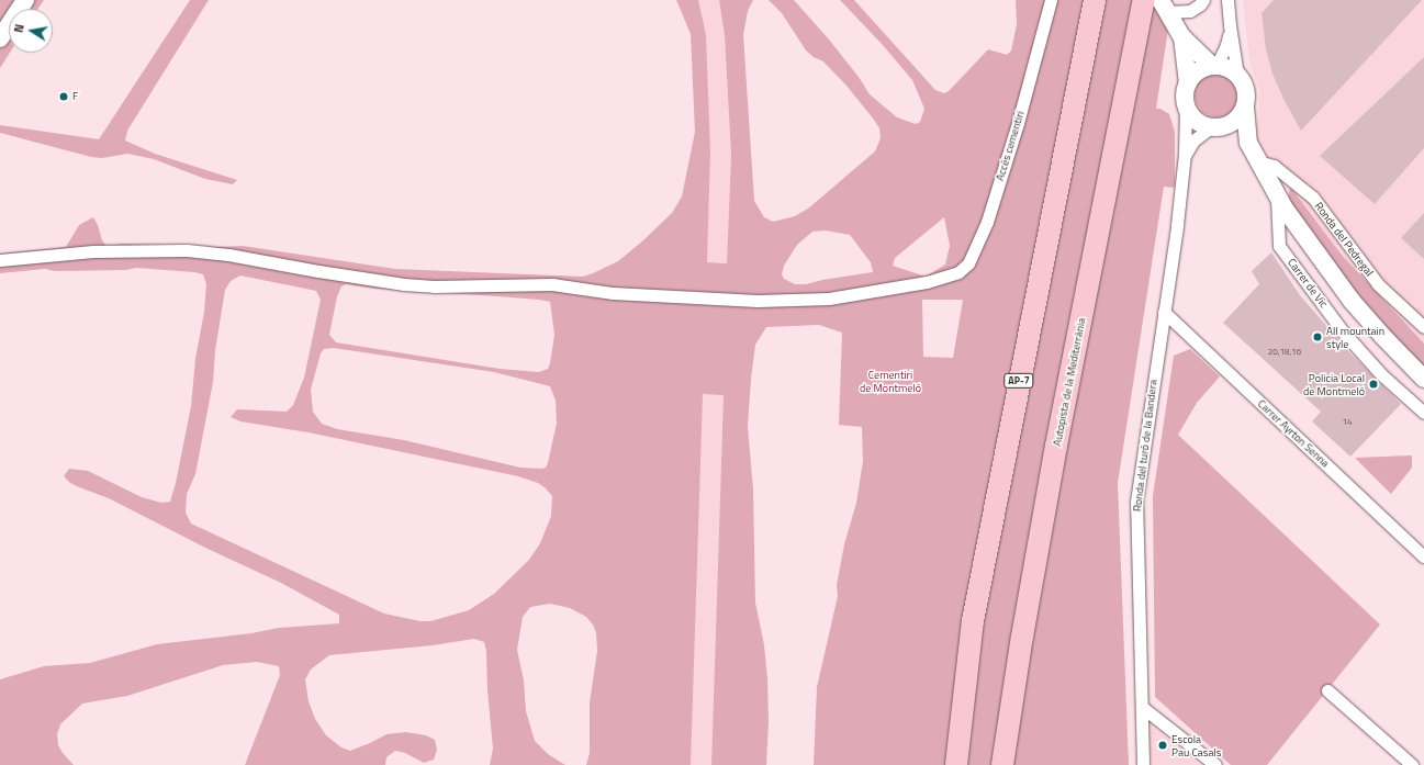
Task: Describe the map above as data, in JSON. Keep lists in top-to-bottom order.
{
  "streets": {
    "highway": ["AP-7", "Autopista de la Mediterrània"],
    "street": [
      "Accés cementiri",
      "Ronda del Pedregal",
      "Carrer de Vic",
      "Carrer Ayrton Senna",
      "Ronda del turó de la Bandera"
    ]
  },
  "crossings": [
    ["Ronda del Pedregal", "Carrer de Vic"],
    ["Carrer de Vic", "Ronda del turó de la Bandera"],
    ["Carrer Ayrton Senna", "Ronda del turó de la Bandera"]
  ],
  "parks": ["Cementiri de Montmeló"],
  "places": [
    "F",
    "All mountain style",
    "Policia Local de Montmeló",
    "Escola Pau Casals"
  ],
  "house_numbers": ["20,18,16", "14"],
  "north": "left"
}
